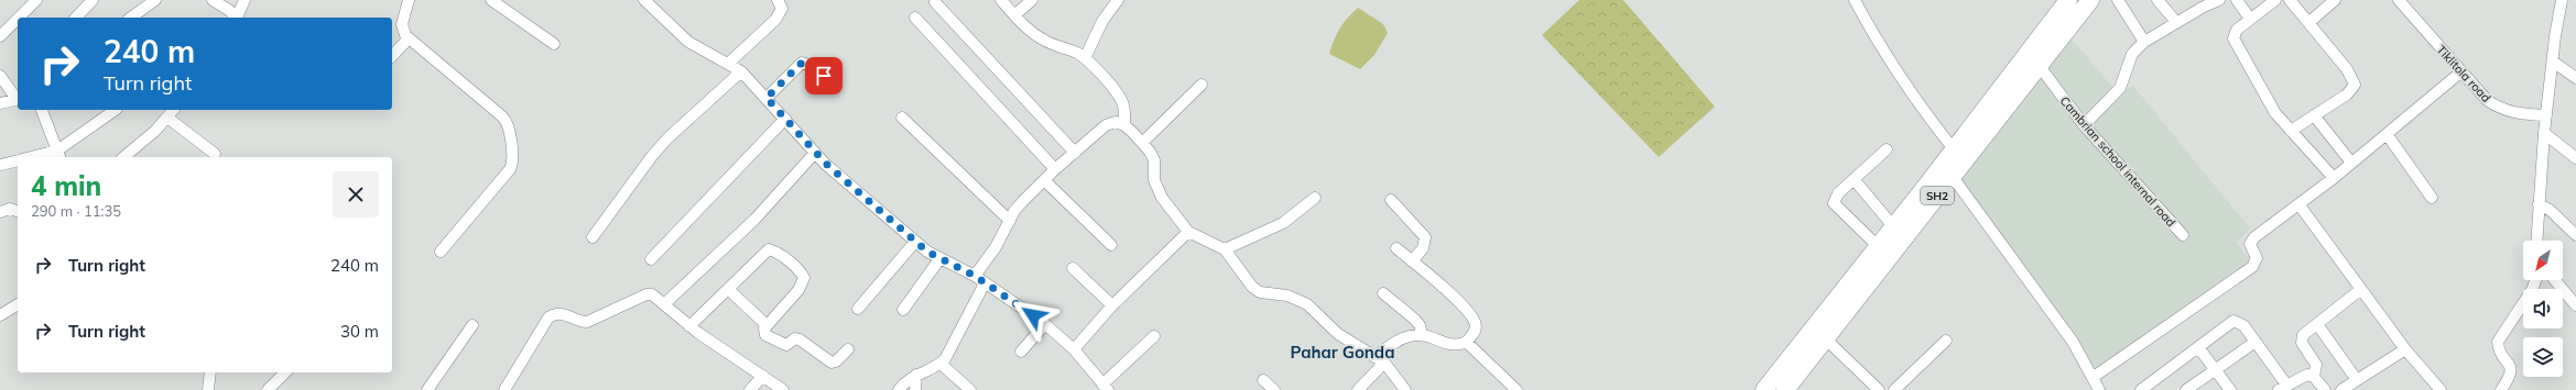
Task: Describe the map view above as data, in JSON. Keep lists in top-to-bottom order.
{
  "streets": {
    "main road": ["SH2"],
    "street": ["Tiklitola road", "Cambrian school internal road"]
  },
  "crossings": [
    ["Cambrian school internal road", "SH2"]
  ],
  "districts": ["Pahar Gonda"],
  "north": "bottom left",
  "page": {
    "turn": ["240 m", "Turn right"],
    "heading": ["4 min", "290 m · 11:35"],
    "list": [
      {
        "name": "Turn right",
        "value": "240 m"
      },
      {
        "name": "Turn right",
        "value": "30 m"
      }
    ]
  }
}
